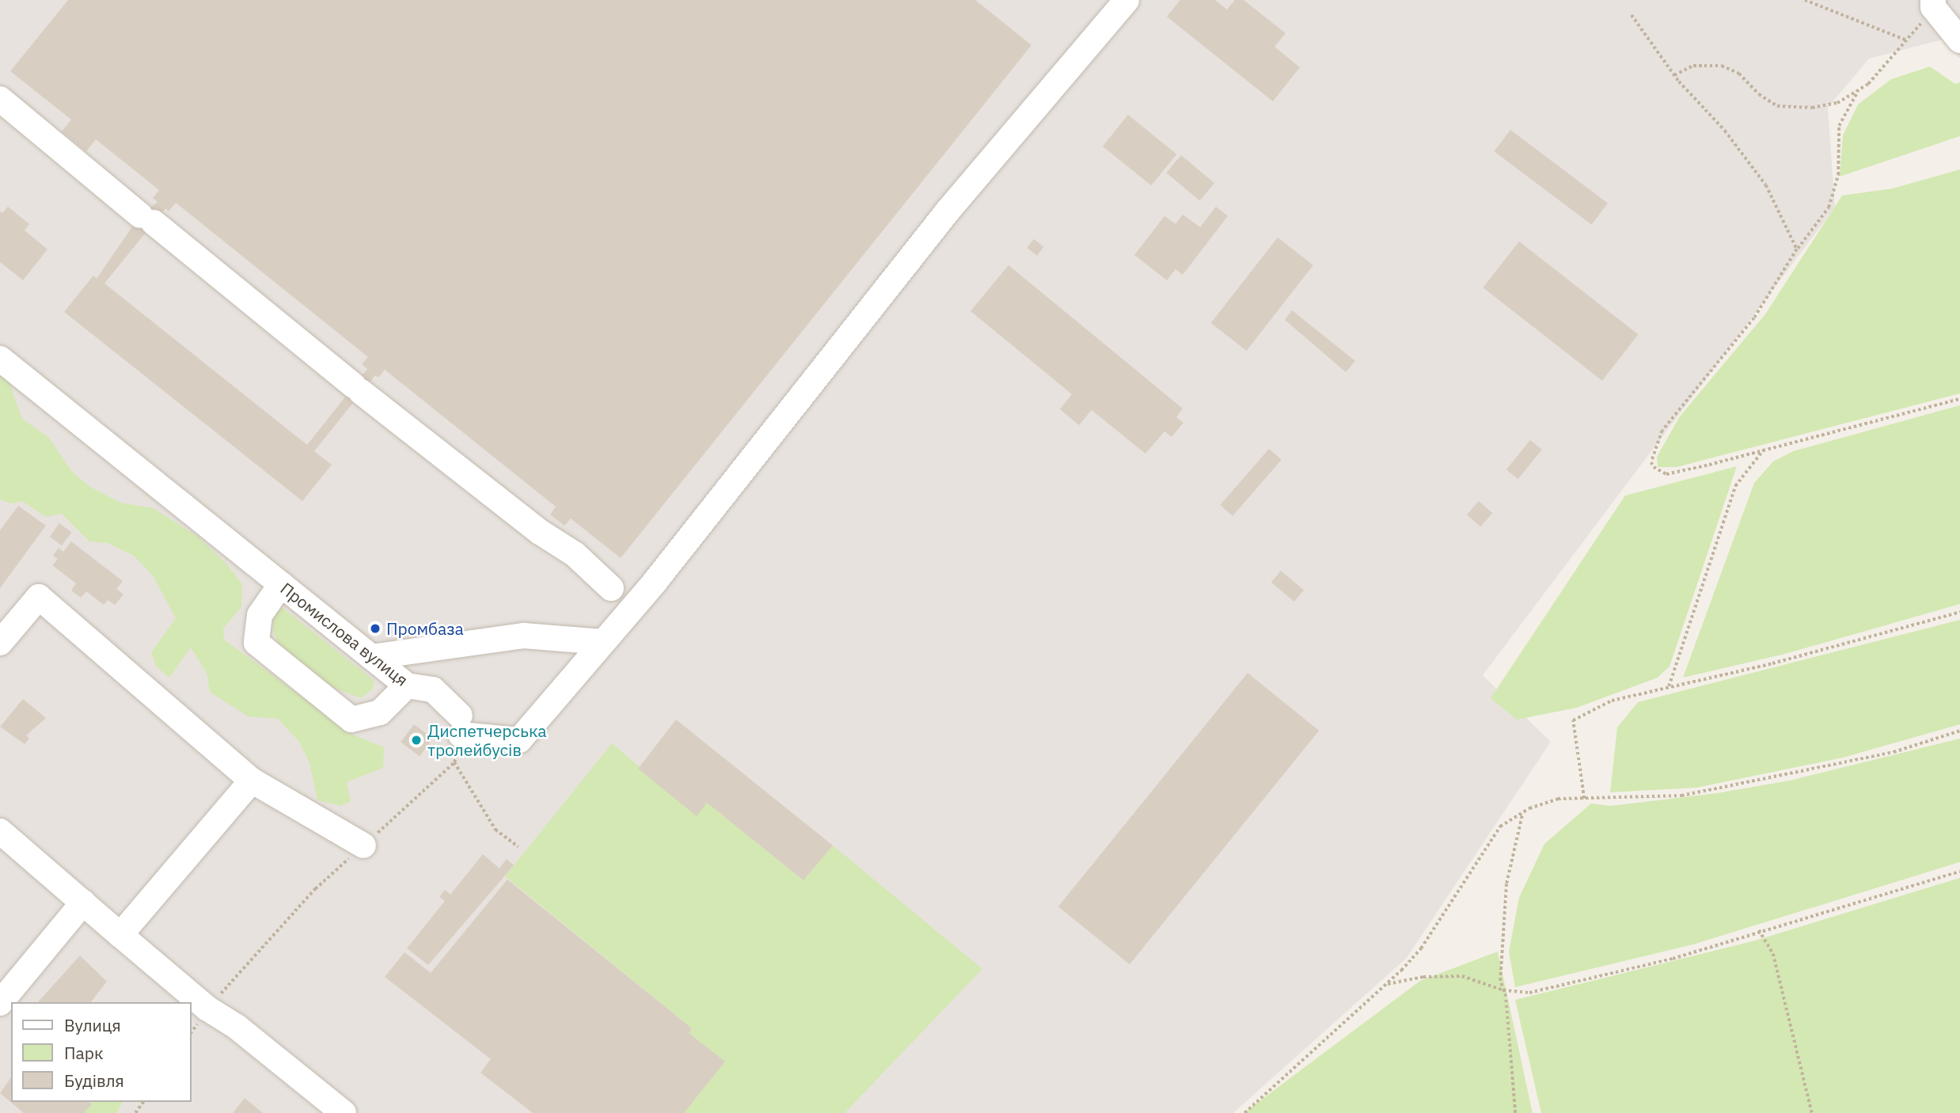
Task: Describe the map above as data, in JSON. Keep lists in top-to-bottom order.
{
  "streets": {
    "street": ["Промислова вулиця"]
  },
  "places": ["Промбаза", "Диспетчерська тролейбусів"],
  "legend": ["Вулиця", "Парк", "Будівля"]
}
